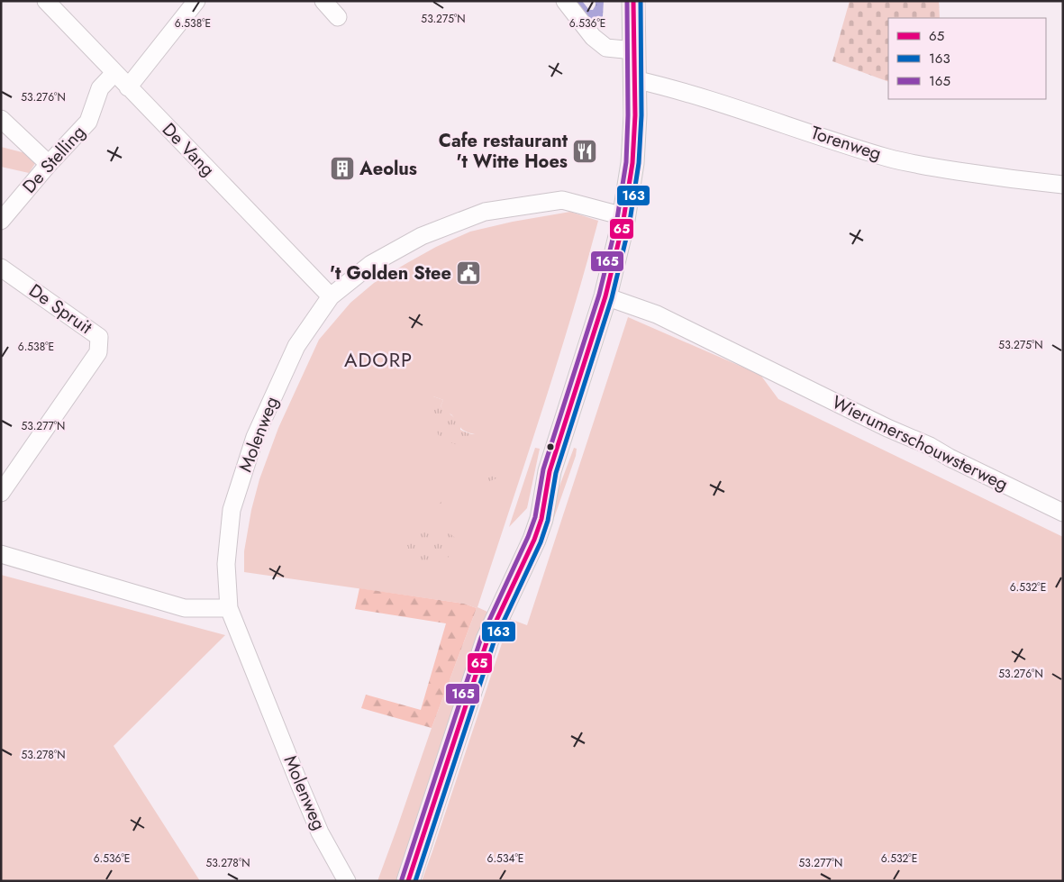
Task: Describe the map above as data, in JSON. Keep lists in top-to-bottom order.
{
  "streets": {
    "street": [
      "Torenweg",
      "De Vang",
      "De Stelling",
      "De Spruit",
      "Molenweg",
      "Wierumerschouwsterweg"
    ]
  },
  "crossings": [
    ["De Vang", "De Stelling"],
    ["De Vang", "Molenweg"]
  ],
  "districts": ["ADORP"],
  "places": {
    "restaurant": ["Cafe restaurant 't Witte Hoes"],
    "building": ["Aeolus"],
    "public building": ["'t Golden Stee"]
  },
  "lines": ["transit line 65", "transit line 163", "transit line 165"],
  "legend": ["65", "163", "165"],
  "coordinates": [
    "53.275°N",
    "6.538°E",
    "6.536°E",
    "53.276°N",
    "53.277°N",
    "6.532°E",
    "53.278°N",
    "6.534°E"
  ]
}
